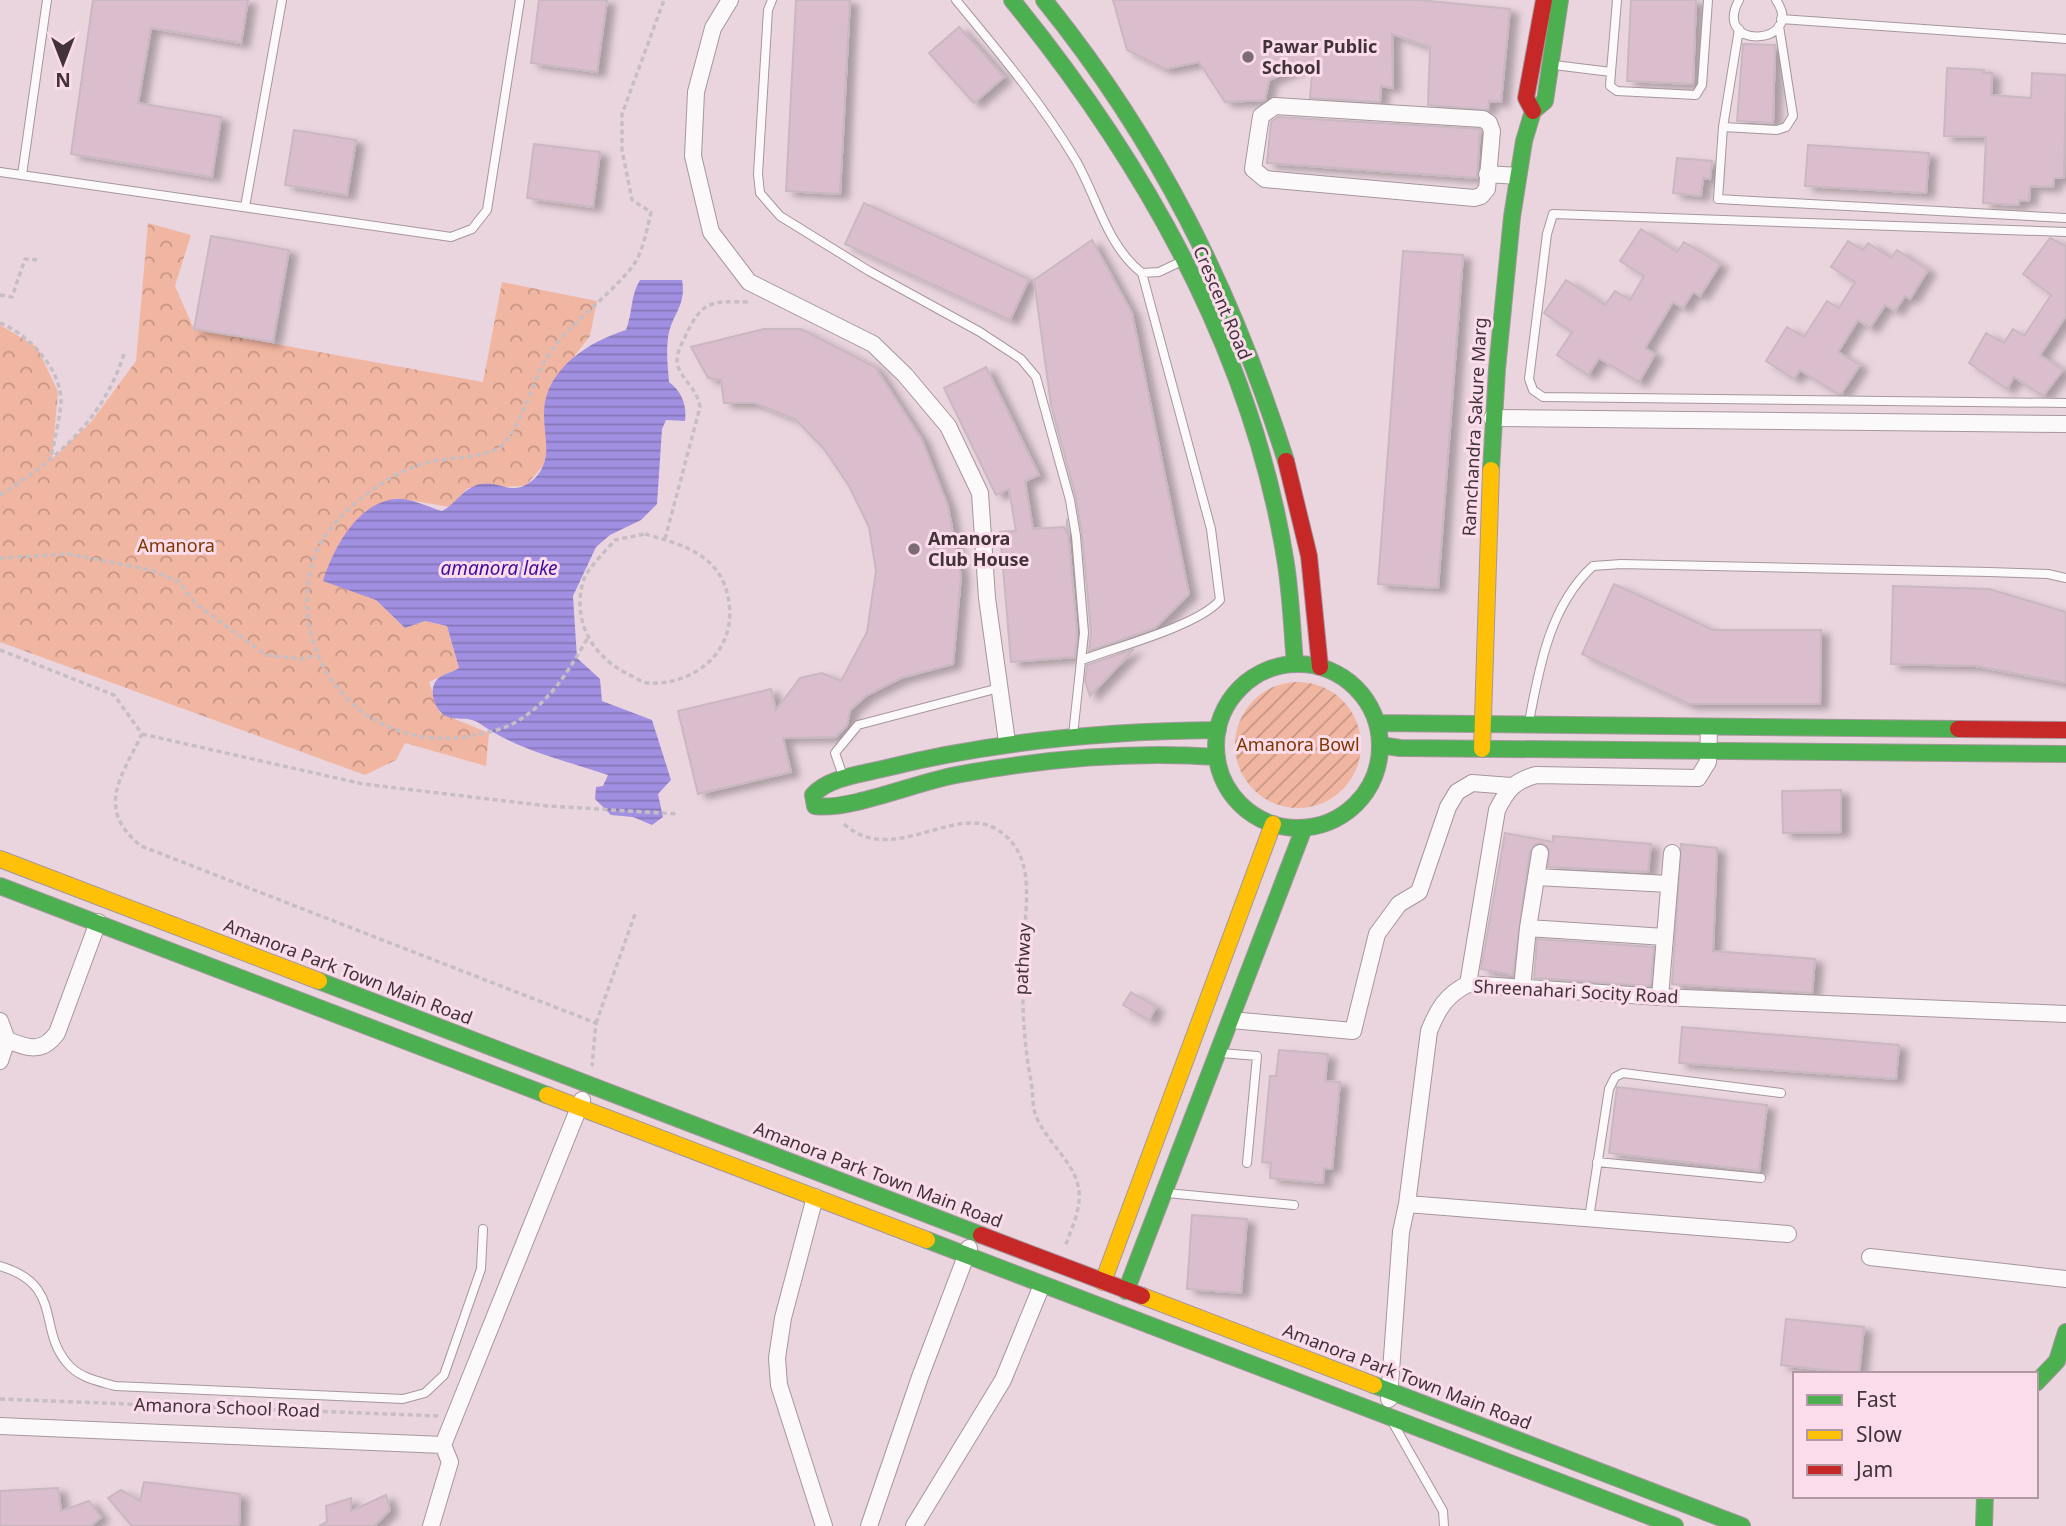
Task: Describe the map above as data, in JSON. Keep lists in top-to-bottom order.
{
  "streets": {
    "main road": ["Crescent Road", "Ramchandra Sakure Marg", "Amanora Park Town Main Road"],
    "street": ["Shreenahari Socity Road", "Amanora School Road"],
    "path": ["pathway"]
  },
  "crossings": [
    ["pathway", "Amanora Park Town Main Road"],
    ["Amanora Park Town Main Road", "Shreenahari Socity Road"]
  ],
  "water": ["amanora lake"],
  "parks": ["Amanora", "Amanora Bowl"],
  "places": ["Pawar Public School", "Amanora Club House"],
  "legend": ["Fast", "Slow", "Jam"],
  "north": "bottom"
}
